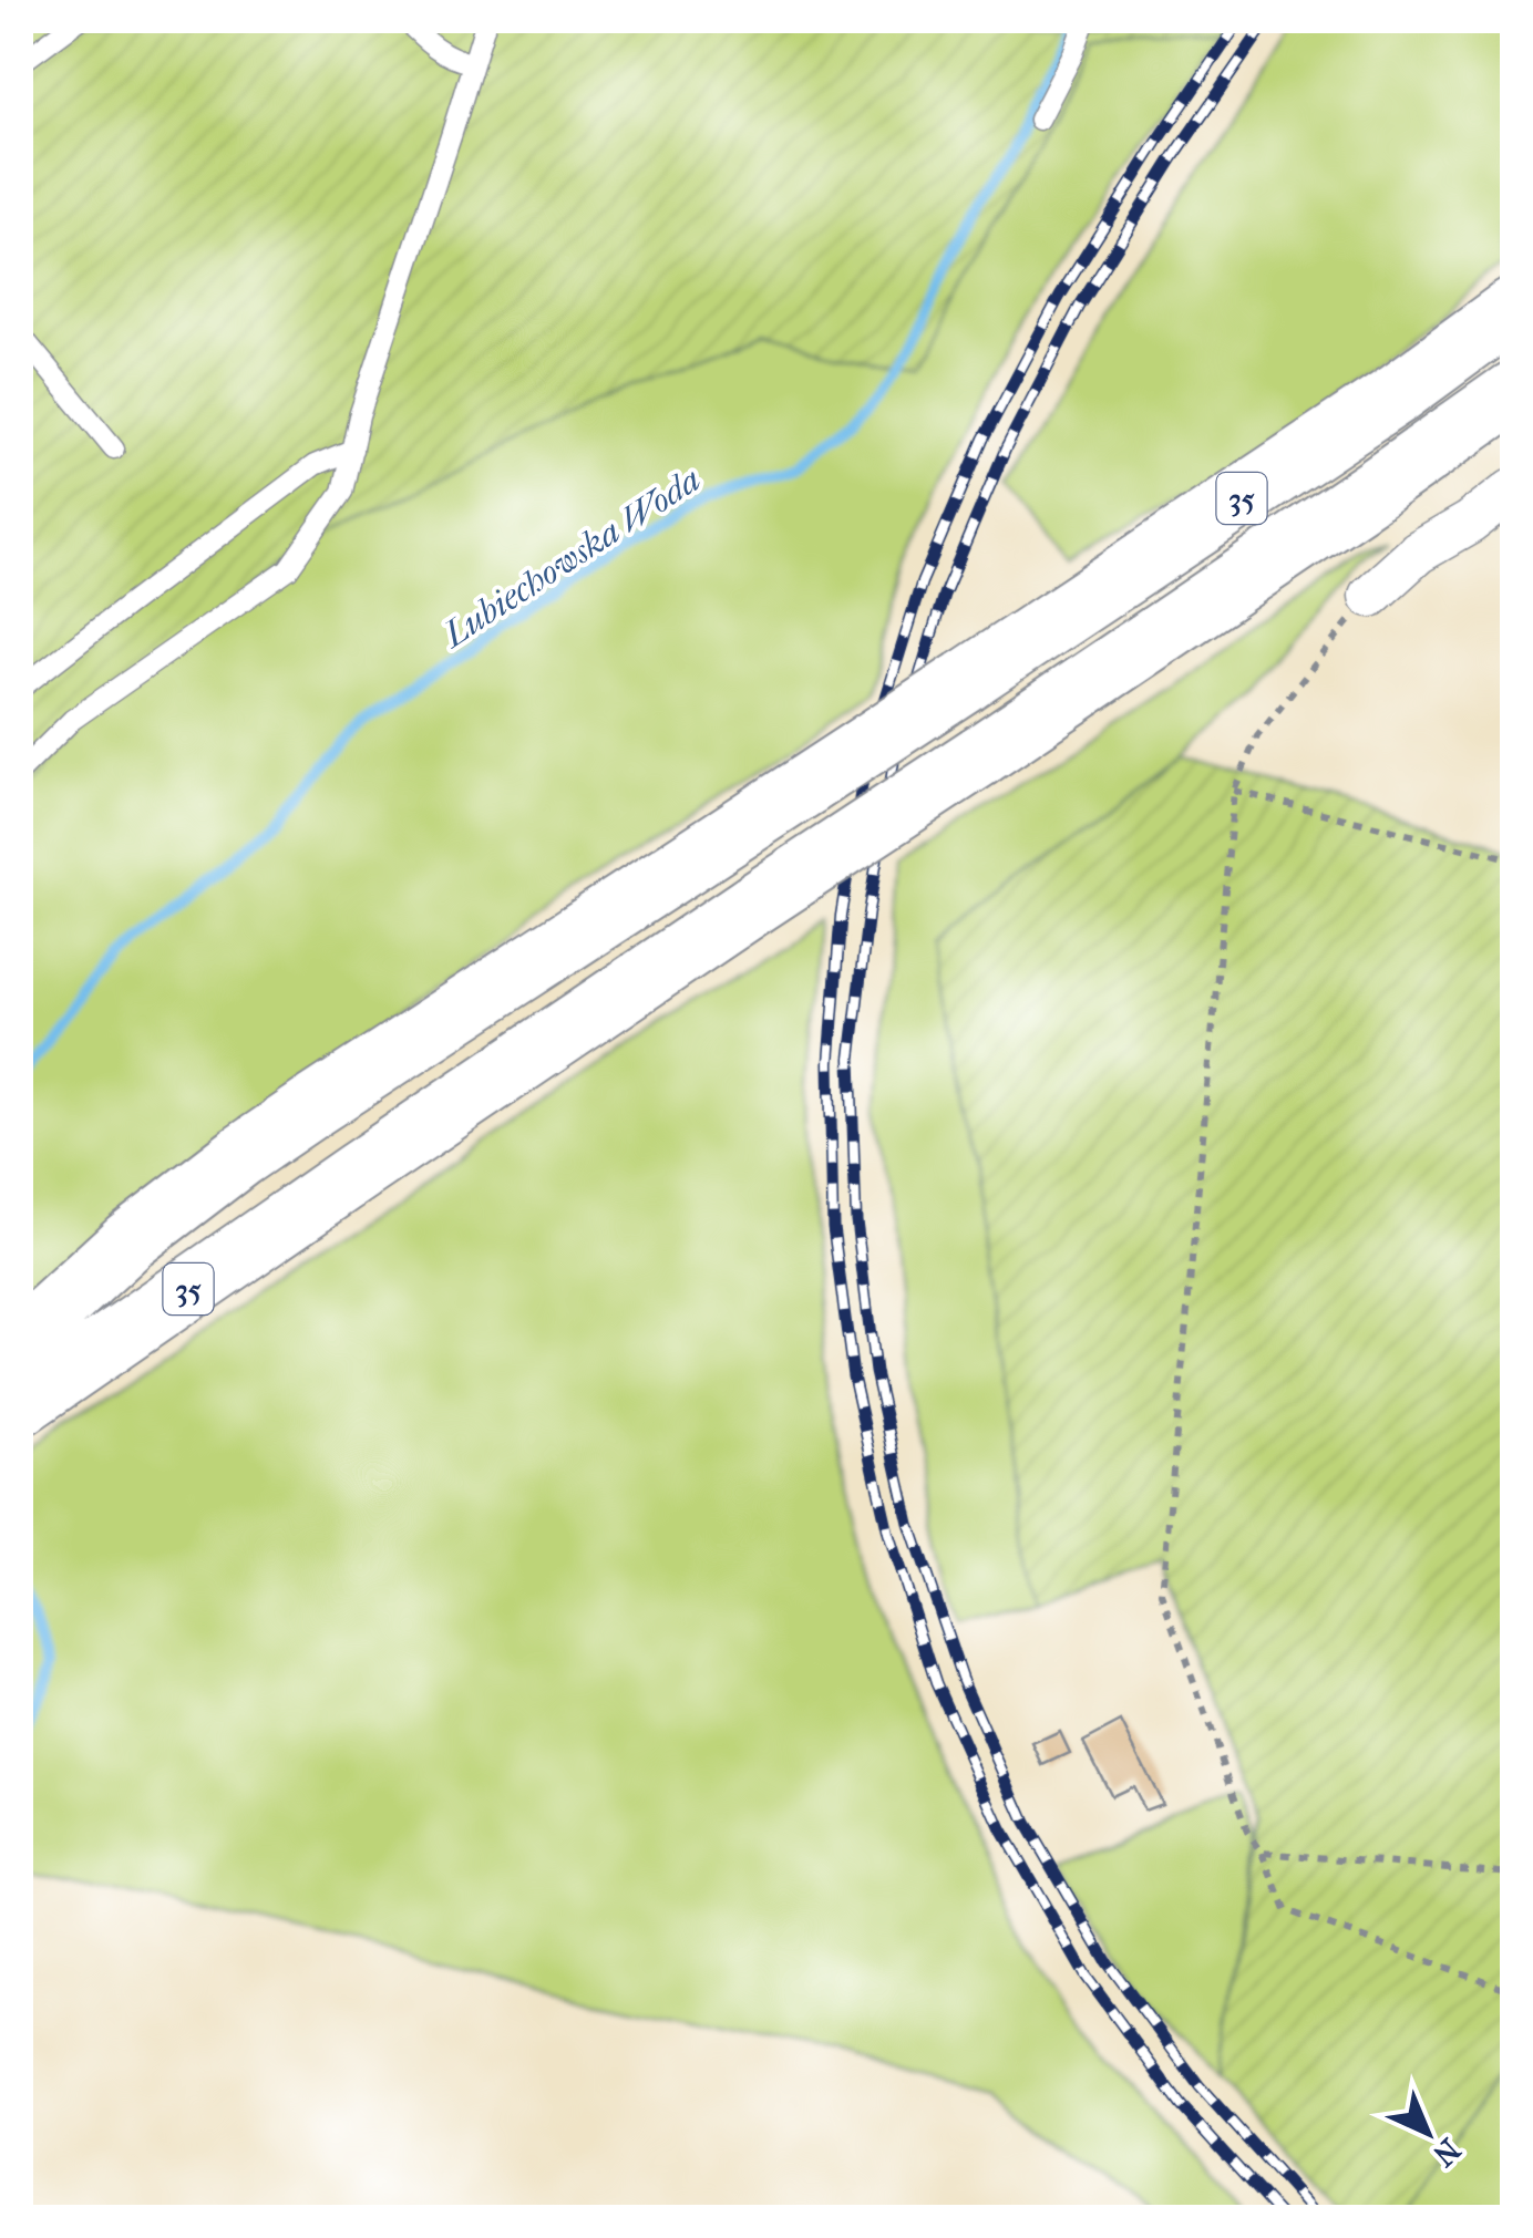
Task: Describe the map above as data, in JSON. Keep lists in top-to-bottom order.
{
  "streets": {
    "main road": ["35"]
  },
  "water": ["Lubiechowska Woda"],
  "north": "bottom right"
}
